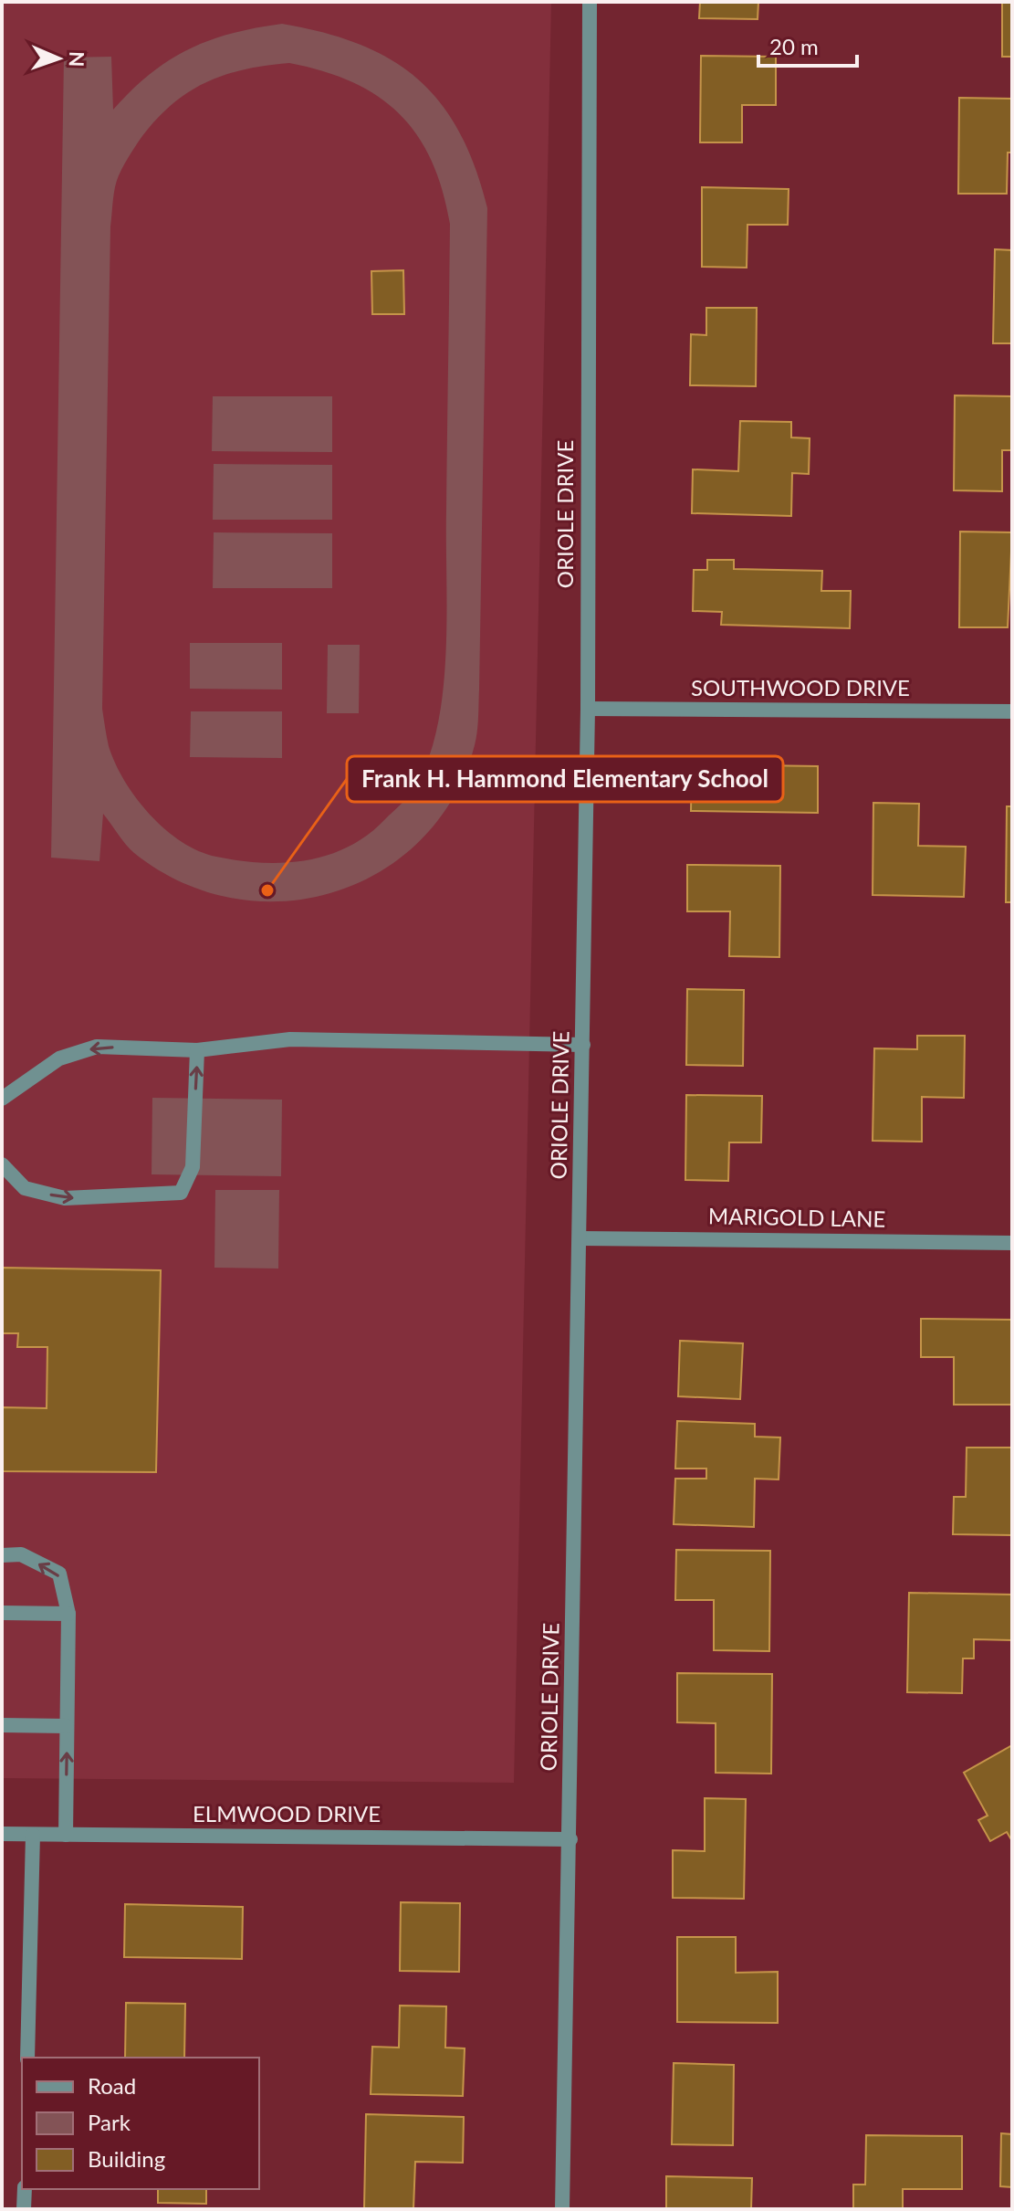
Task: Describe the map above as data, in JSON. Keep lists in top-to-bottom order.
{
  "streets": {
    "street": [
      "ORIOLE DRIVE",
      "SOUTHWOOD DRIVE",
      "MARIGOLD LANE",
      "ELMWOOD DRIVE"
    ]
  },
  "crossings": [
    ["ORIOLE DRIVE", "SOUTHWOOD DRIVE"],
    ["ORIOLE DRIVE", "MARIGOLD LANE"],
    ["ORIOLE DRIVE", "ELMWOOD DRIVE"]
  ],
  "places": ["Frank H. Hammond Elementary School"],
  "legend": ["Road", "Park", "Building"],
  "scale_bar": "20 m",
  "north": "right"
}
